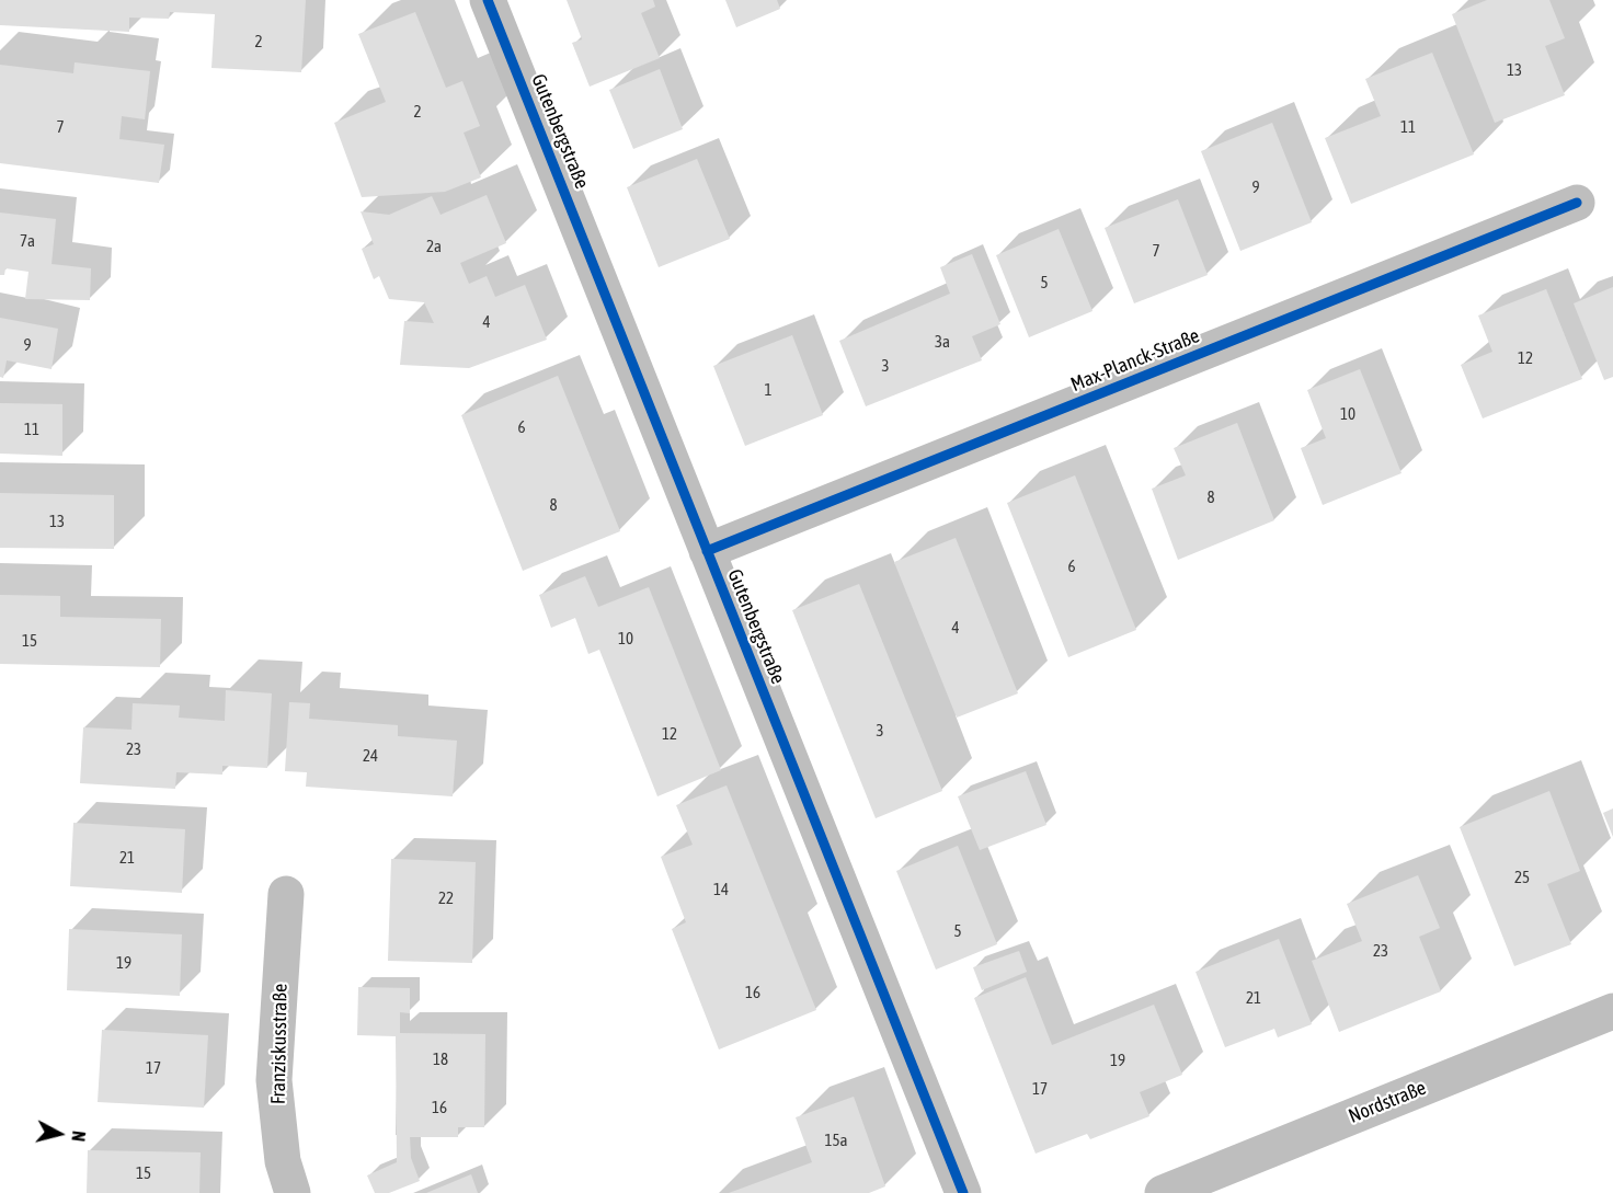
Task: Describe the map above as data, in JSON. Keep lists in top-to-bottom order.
{
  "streets": {
    "street": [
      "Gutenbergstraße",
      "Max-Planck-Straße",
      "Franziskusstraße",
      "Nordstraße"
    ]
  },
  "crossings": [
    ["Gutenbergstraße", "Max-Planck-Straße"]
  ],
  "house_numbers": [
    "2",
    "13",
    "2",
    "7",
    "11",
    "9",
    "7a",
    "2a",
    "7",
    "5",
    "4",
    "3a",
    "9",
    "12",
    "3",
    "1",
    "10",
    "6",
    "11",
    "8",
    "8",
    "13",
    "6",
    "4",
    "10",
    "15",
    "3",
    "12",
    "23",
    "24",
    "21",
    "25",
    "14",
    "22",
    "5",
    "23",
    "19",
    "16",
    "21",
    "18",
    "19",
    "17",
    "17",
    "16",
    "15a",
    "15"
  ],
  "north": "right"
}
